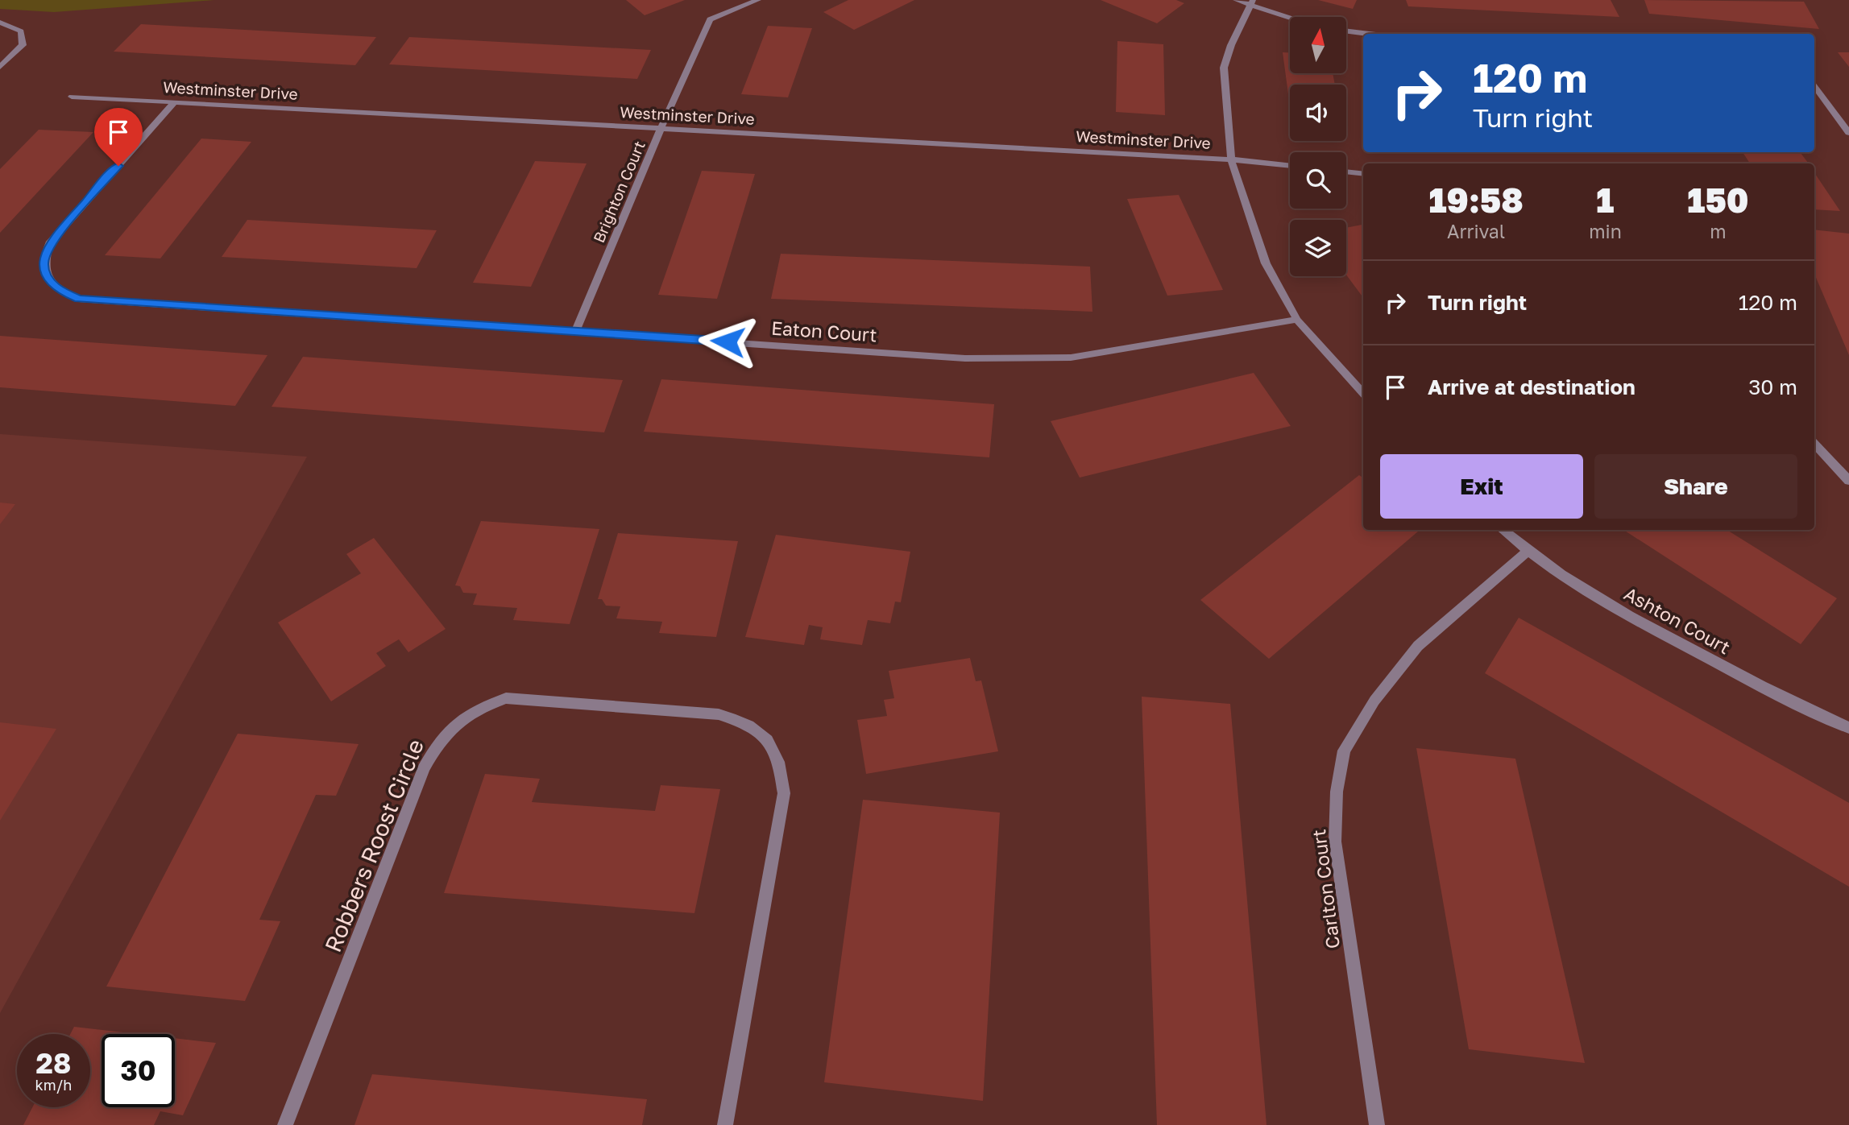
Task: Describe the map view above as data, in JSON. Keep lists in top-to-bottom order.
{
  "streets": {
    "street": [
      "Westminster Drive",
      "Brighton Court",
      "Eaton Court",
      "Ashton Court",
      "Robbers Roost Circle",
      "Carlton Court"
    ]
  },
  "crossings": [
    ["Westminster Drive", "Brighton Court"],
    ["Westminster Drive", "Eaton Court"],
    ["Brighton Court", "Eaton Court"],
    ["Ashton Court", "Carlton Court"]
  ],
  "north": "top",
  "page": {
    "turn": ["120 m", "Turn right"],
    "eta": [
      "19:58",
      "Arrival",
      "1",
      "min",
      "150",
      "m"
    ],
    "list": [
      {
        "name": "Turn right",
        "value": "120 m"
      },
      {
        "name": "Arrive at destination",
        "value": "30 m"
      }
    ],
    "buttons": ["Exit", "Share"],
    "speed": "28 km/h",
    "limit": "30"
  }
}
